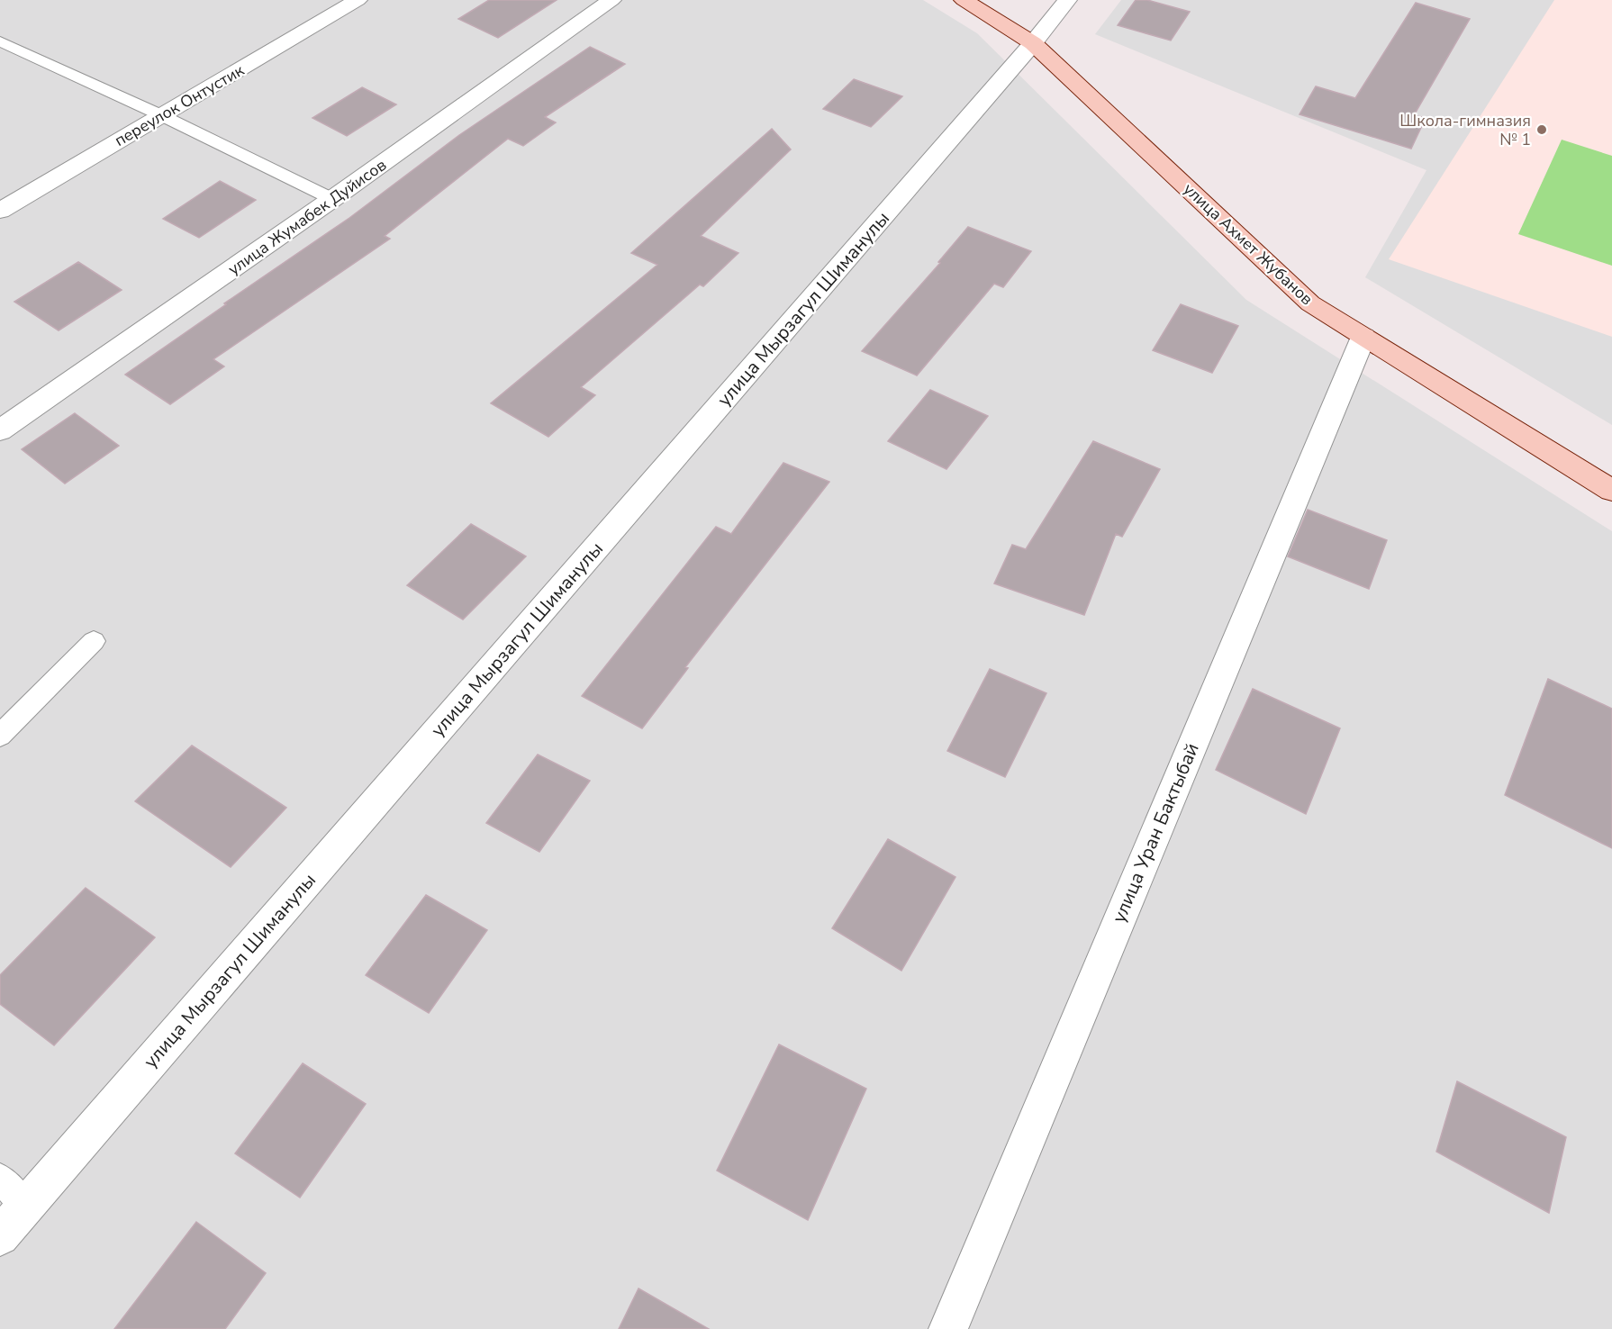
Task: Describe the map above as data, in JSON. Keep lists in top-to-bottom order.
{
  "streets": {
    "main road": ["улица Ахмет Жубанов"],
    "street": [
      "переулок Онтустик",
      "улица Жумабек Дуйисов",
      "улица Мырзагул Шиманулы",
      "улица Уран Бактыбай"
    ]
  },
  "crossings": [
    ["улица Ахмет Жубанов", "улица Мырзагул Шиманулы"],
    ["улица Ахмет Жубанов", "улица Уран Бактыбай"]
  ],
  "places": ["Школа-гимназия № 1"]
}
